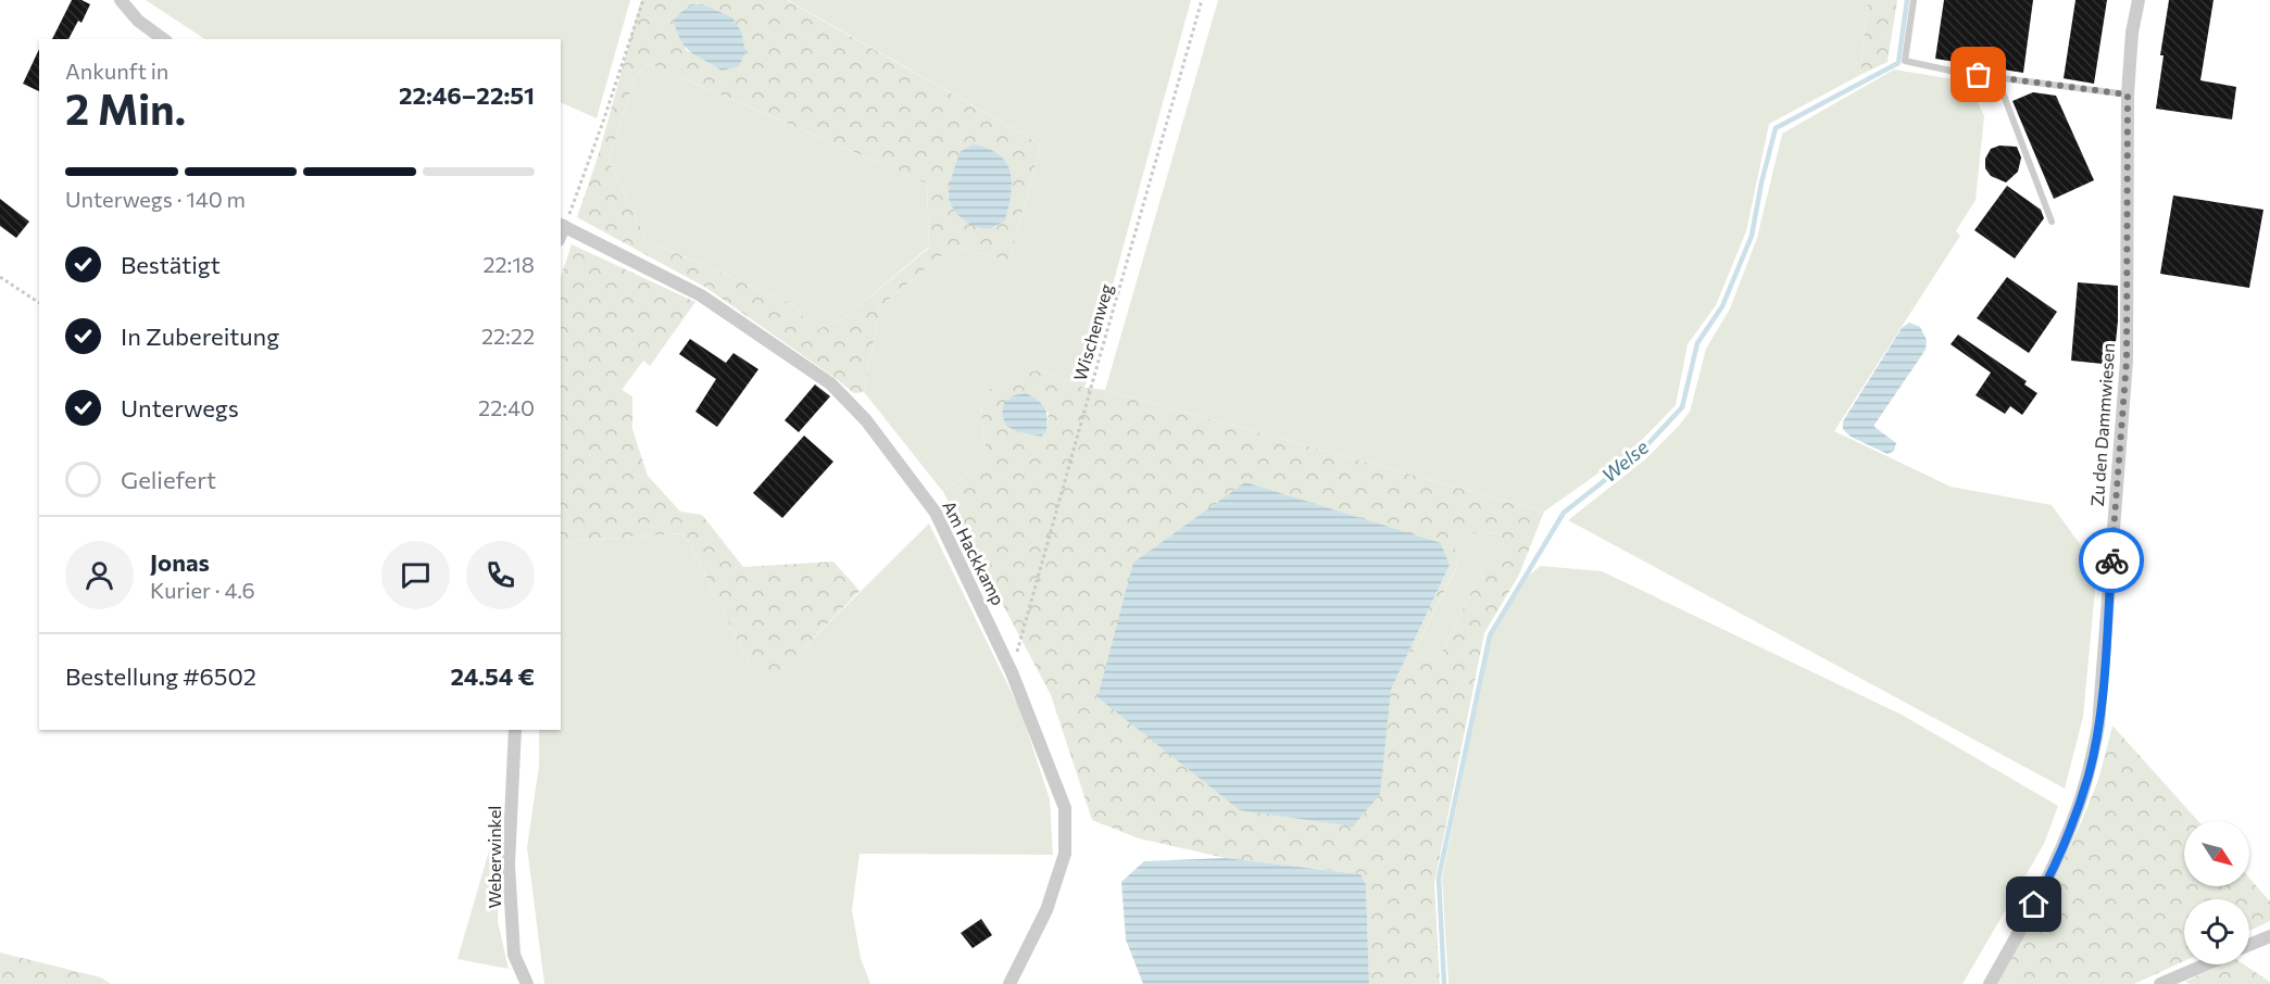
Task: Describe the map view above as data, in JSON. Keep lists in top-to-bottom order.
{
  "streets": {
    "street": ["Zu den Dammwiesen", "Am Hackkamp", "Weberwinkel"],
    "path": ["Wischenweg"]
  },
  "crossings": [
    ["Wischenweg", "Am Hackkamp"]
  ],
  "water": ["Welse"],
  "north": "bottom right",
  "page": {
    "heading": ["2 Min.", "Ankunft in", "22:46–22:51"],
    "panel": [
      "Jonas",
      "Kurier · 4.6",
      "Bestellung #6502",
      "24.54 €"
    ],
    "bar": "Unterwegs · 140 m",
    "list": [
      ["Bestätigt", "22:18"],
      ["In Zubereitung", "22:22"],
      ["Unterwegs", "22:40"],
      "Geliefert"
    ]
  }
}
